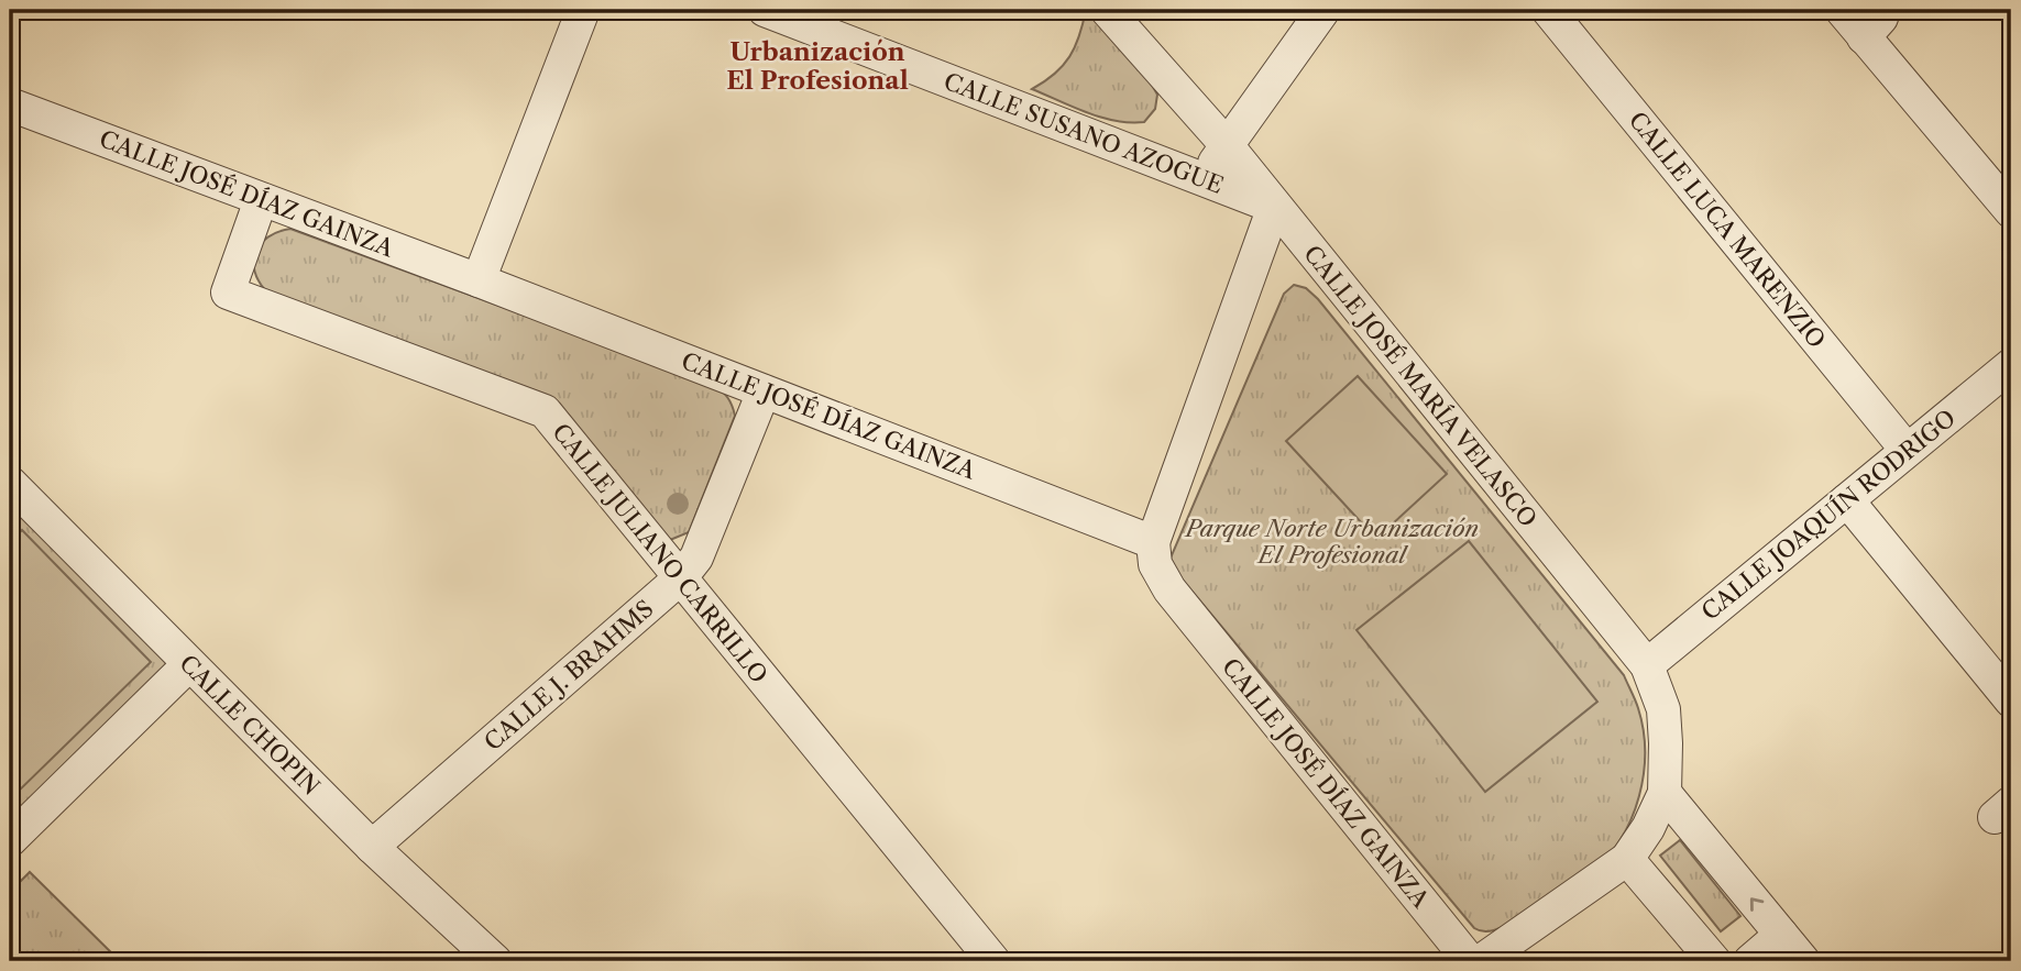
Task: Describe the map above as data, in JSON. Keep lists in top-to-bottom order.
{
  "streets": {
    "street": [
      "CALLE SUSANO AZOGUE",
      "CALLE JOSÉ DÍAZ GAINZA",
      "CALLE LUCA MARENZIO",
      "CALLE JOSÉ MARÍA VELASCO",
      "CALLE JOAQUÍN RODRIGO",
      "CALLE JULIANO CARRILLO",
      "CALLE J. BRAHMS",
      "CALLE CHOPIN"
    ]
  },
  "crossings": [
    ["CALLE SUSANO AZOGUE", "CALLE JOSÉ MARÍA VELASCO"],
    ["CALLE JOSÉ DÍAZ GAINZA", "CALLE JULIANO CARRILLO"],
    ["CALLE JOSÉ DÍAZ GAINZA", "CALLE J. BRAHMS"],
    ["CALLE LUCA MARENZIO", "CALLE JOAQUÍN RODRIGO"],
    ["CALLE JOSÉ MARÍA VELASCO", "CALLE JOAQUÍN RODRIGO"],
    ["CALLE JULIANO CARRILLO", "CALLE J. BRAHMS"],
    ["CALLE J. BRAHMS", "CALLE CHOPIN"]
  ],
  "districts": ["Urbanización El Profesional"],
  "parks": ["Parque Norte Urbanización El Profesional"]
}
